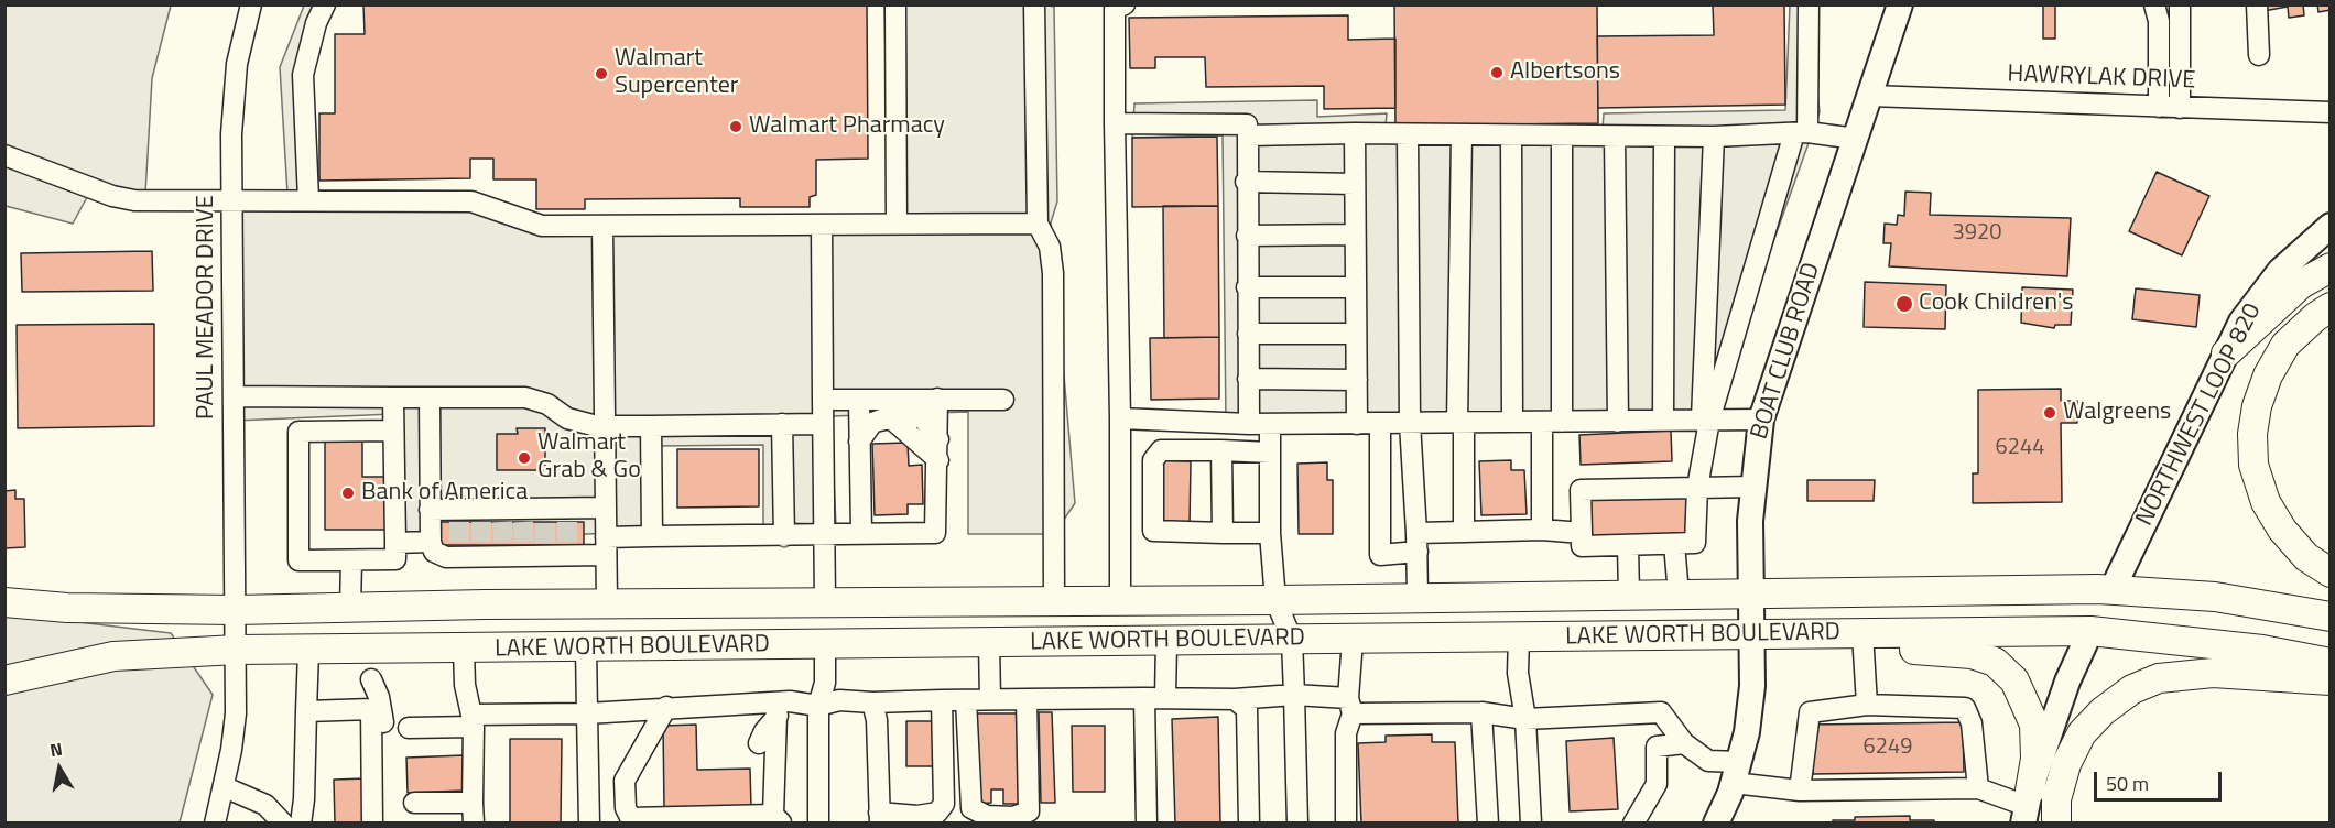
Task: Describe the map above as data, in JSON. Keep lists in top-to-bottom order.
{
  "streets": {
    "highway": ["LAKE WORTH BOULEVARD"],
    "main road": ["BOAT CLUB ROAD", "NORTHWEST LOOP 820"],
    "street": ["HAWRYLAK DRIVE", "PAUL MEADOR DRIVE"]
  },
  "crossings": [
    ["HAWRYLAK DRIVE", "BOAT CLUB ROAD"],
    ["PAUL MEADOR DRIVE", "LAKE WORTH BOULEVARD"],
    ["BOAT CLUB ROAD", "LAKE WORTH BOULEVARD"],
    ["NORTHWEST LOOP 820", "LAKE WORTH BOULEVARD"]
  ],
  "places": [
    "Albertsons",
    "Walmart Supercenter",
    "Walmart Pharmacy",
    "Cook Children's",
    "Walgreens",
    "Walmart Grab & Go",
    "Bank of America"
  ],
  "house_numbers": ["3920", "6244", "6249"],
  "scale_bar": "50 m",
  "north": "top"
}
